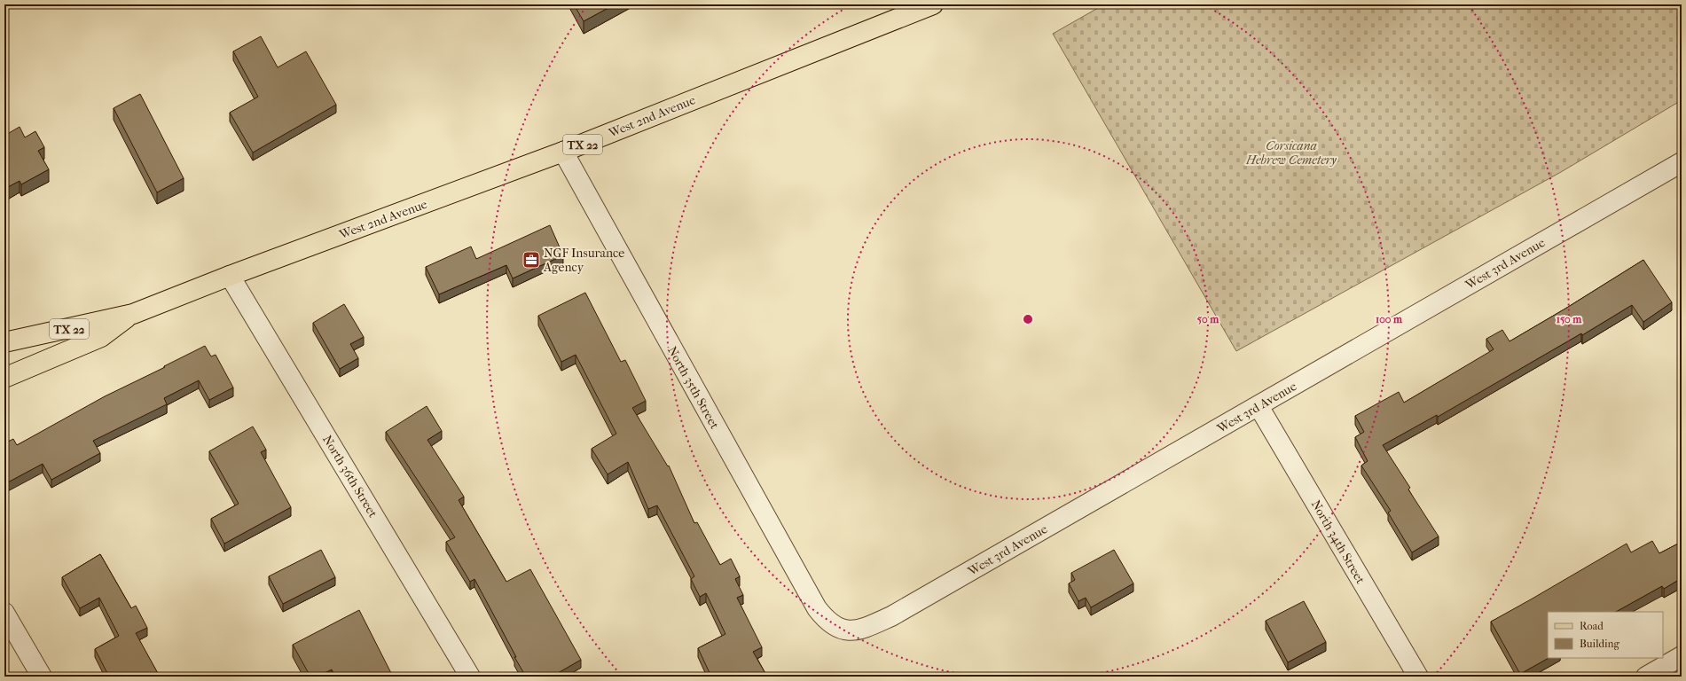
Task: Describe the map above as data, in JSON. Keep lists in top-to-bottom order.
{
  "streets": {
    "main road": ["West 2nd Avenue", "TX 22"],
    "street": [
      "West 3rd Avenue",
      "North 35th Street",
      "North 36th Street",
      "North 34th Street"
    ]
  },
  "crossings": [
    ["West 2nd Avenue", "TX 22"],
    ["West 2nd Avenue", "North 35th Street"],
    ["West 2nd Avenue", "North 36th Street"],
    ["TX 22", "North 36th Street"],
    ["West 3rd Avenue", "North 35th Street"],
    ["West 3rd Avenue", "North 34th Street"]
  ],
  "parks": ["Corsicana Hebrew Cemetery"],
  "places": {
    "office": ["NGF Insurance Agency"]
  },
  "legend": ["Road", "Building"],
  "rings": ["50 m", "100 m", "150 m"]
}
